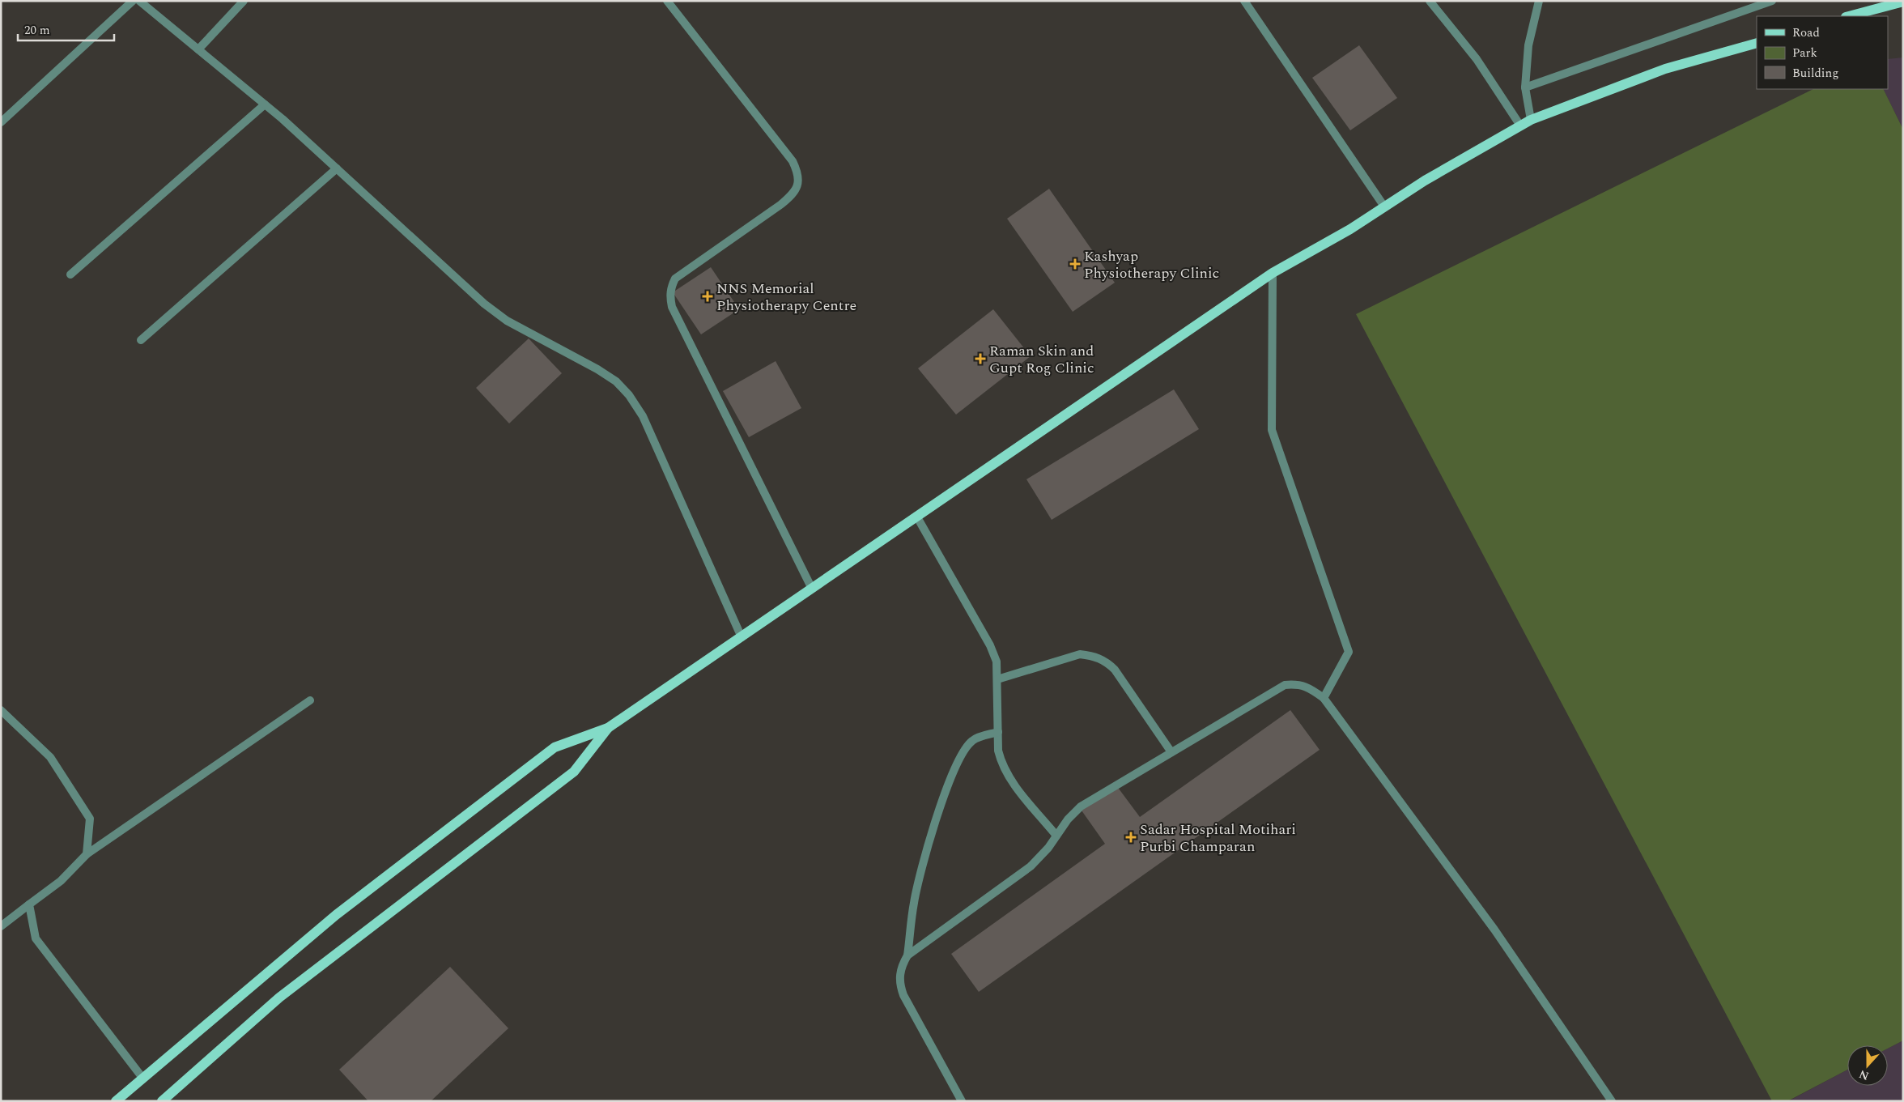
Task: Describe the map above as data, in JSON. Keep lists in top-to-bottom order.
{
  "places": {
    "health": [
      "Kashyap Physiotherapy Clinic",
      "NNS Memorial Physiotherapy Centre",
      "Raman Skin and Gupt Rog Clinic",
      "Sadar Hospital Motihari Purbi Champaran"
    ]
  },
  "legend": ["Road", "Park", "Building"],
  "scale_bar": "20 m",
  "north": "bottom"
}
